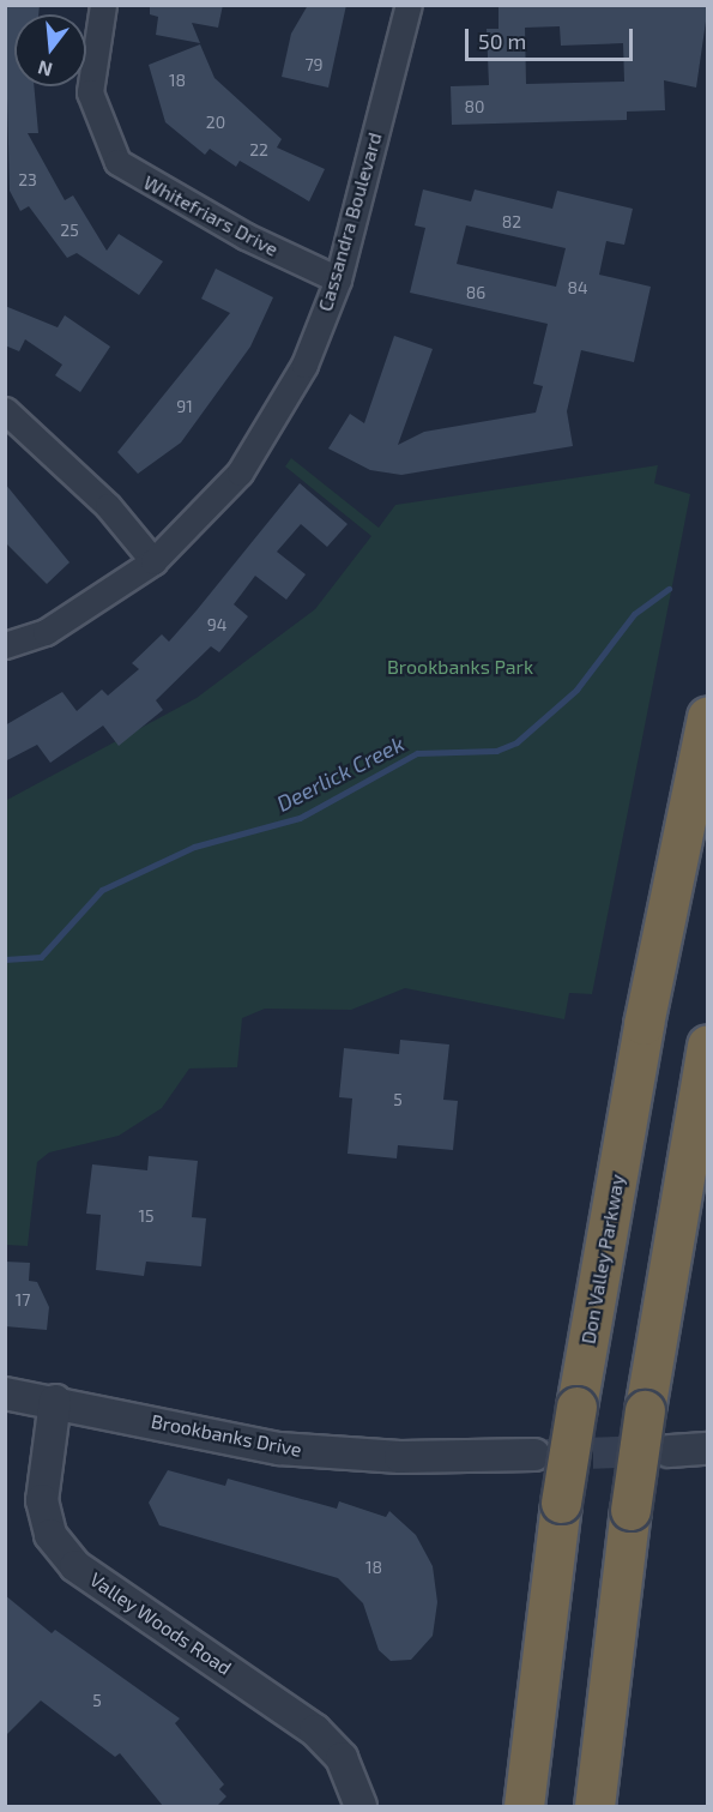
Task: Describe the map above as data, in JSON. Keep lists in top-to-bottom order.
{
  "streets": {
    "highway": ["Don Valley Parkway"],
    "street": [
      "Whitefriars Drive",
      "Cassandra Boulevard",
      "Brookbanks Drive",
      "Valley Woods Road"
    ]
  },
  "crossings": [
    ["Whitefriars Drive", "Cassandra Boulevard"],
    ["Brookbanks Drive", "Valley Woods Road"]
  ],
  "water": ["Deerlick Creek"],
  "parks": ["Brookbanks Park"],
  "house_numbers": [
    "79",
    "18",
    "80",
    "20",
    "22",
    "23",
    "82",
    "25",
    "84",
    "86",
    "91",
    "94",
    "5",
    "15",
    "17",
    "18",
    "5"
  ],
  "scale_bar": "50 m",
  "north": "bottom"
}
